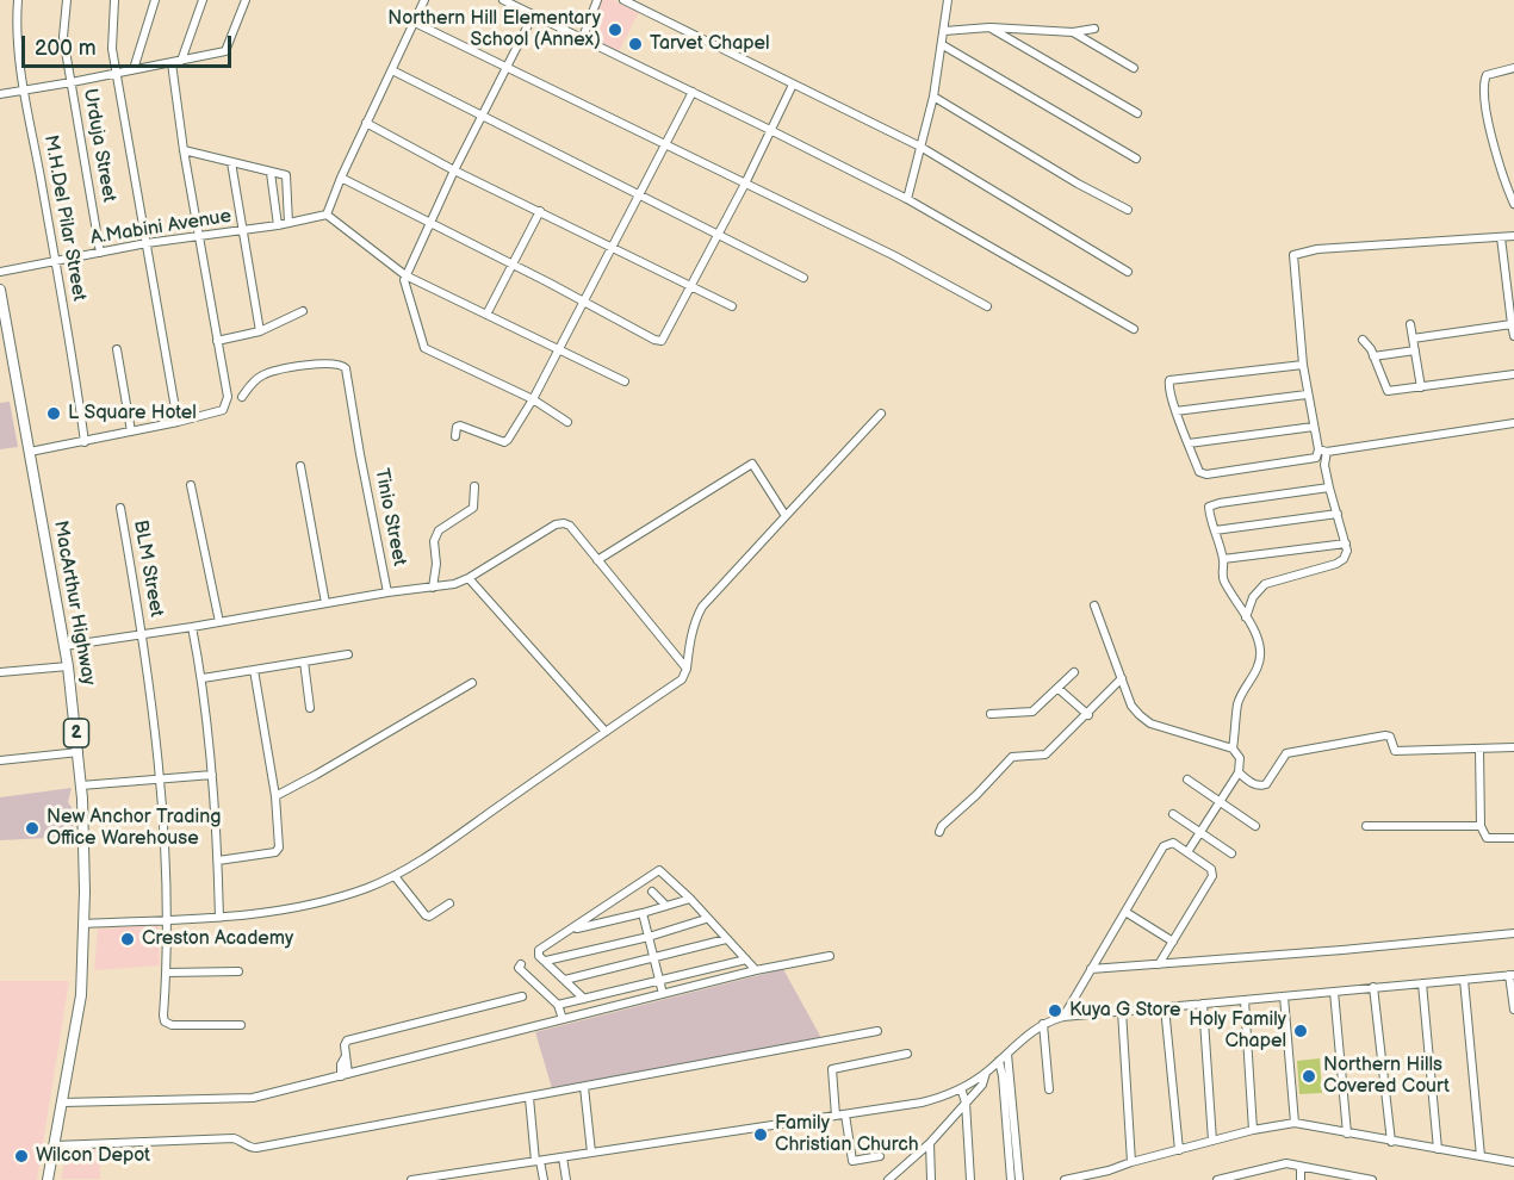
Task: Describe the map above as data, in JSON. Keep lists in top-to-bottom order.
{
  "streets": {
    "highway": ["MacArthur Highway", "2"],
    "street": [
      "Urduja Street",
      "M.H.Del Pilar Street",
      "A.Mabini Avenue",
      "Tinio Street",
      "BLM Street"
    ]
  },
  "crossings": [
    ["Urduja Street", "A.Mabini Avenue"],
    ["M.H.Del Pilar Street", "A.Mabini Avenue"],
    ["Tinio Street", "BLM Street"],
    ["Tinio Street", "MacArthur Highway"]
  ],
  "places": [
    "Northern Hill Elementary School (Annex)",
    "Tarvet Chapel",
    "L Square Hotel",
    "New Anchor Trading Office Warehouse",
    "Creston Academy",
    "Kuya G Store",
    "Holy Family Chapel",
    "Northern Hills Covered Court",
    "Family Christian Church",
    "Wilcon Depot"
  ],
  "scale_bar": "200 m"
}
